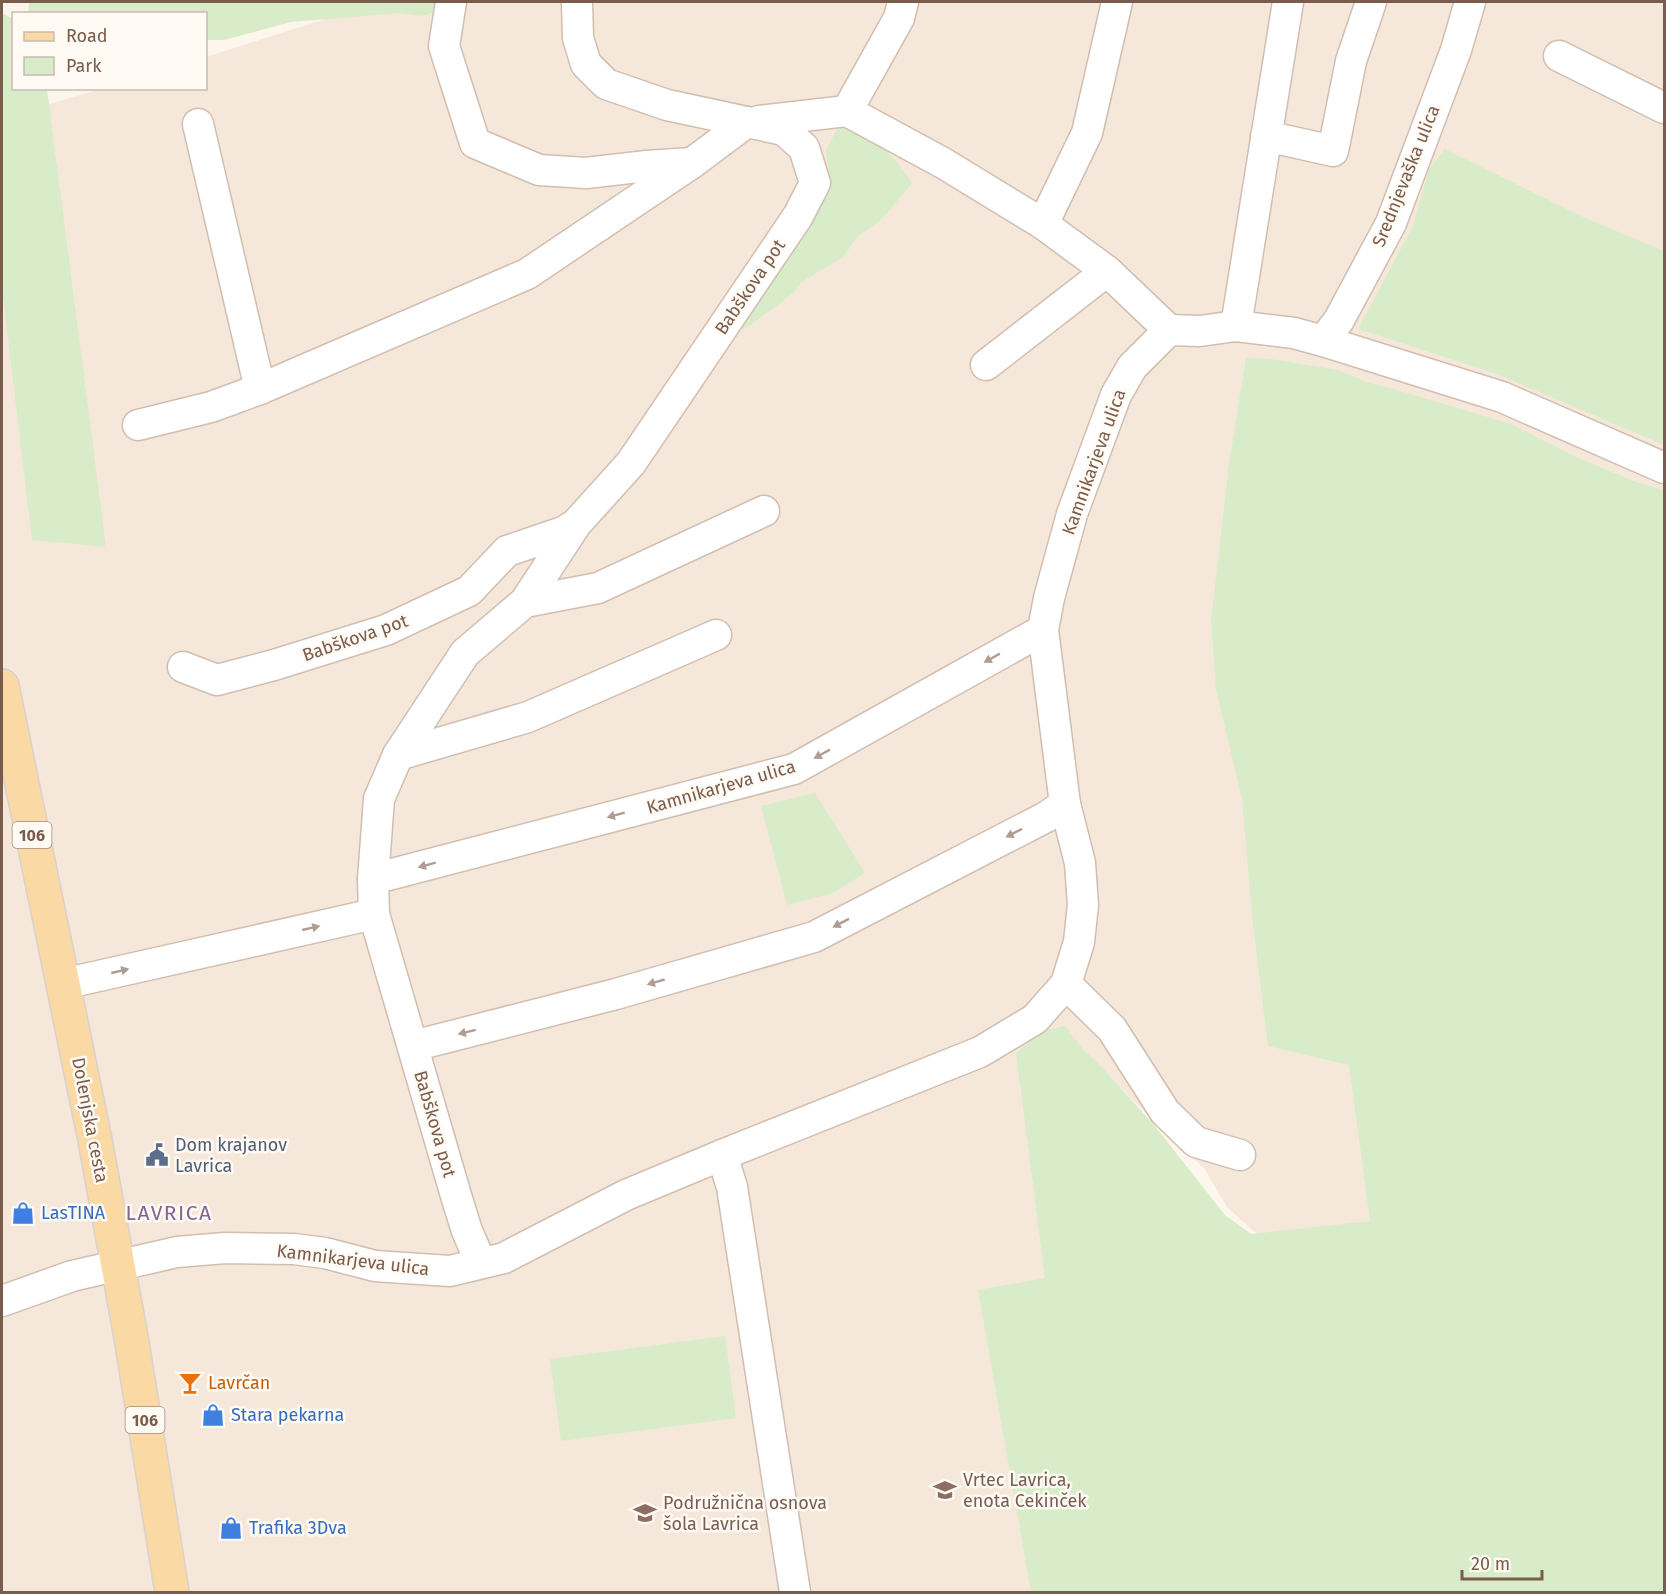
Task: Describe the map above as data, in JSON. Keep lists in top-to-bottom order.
{
  "streets": {
    "main road": ["106", "Dolenjska cesta"],
    "street": ["Srednjevaška ulica", "Babškova pot", "Kamnikarjeva ulica"]
  },
  "crossings": [
    ["Babškova pot", "Kamnikarjeva ulica"],
    ["Kamnikarjeva ulica", "Dolenjska cesta"]
  ],
  "districts": ["LAVRICA"],
  "places": {
    "public building": ["Dom krajanov Lavrica"],
    "shop": ["LasTINA", "Stara pekarna", "Trafika 3Dva"],
    "bar": ["Lavrčan"],
    "school or university": ["Vrtec Lavrica, enota Cekinček", "Podružnična osnova šola Lavrica"]
  },
  "legend": ["Road", "Park"],
  "scale_bar": "20 m"
}
